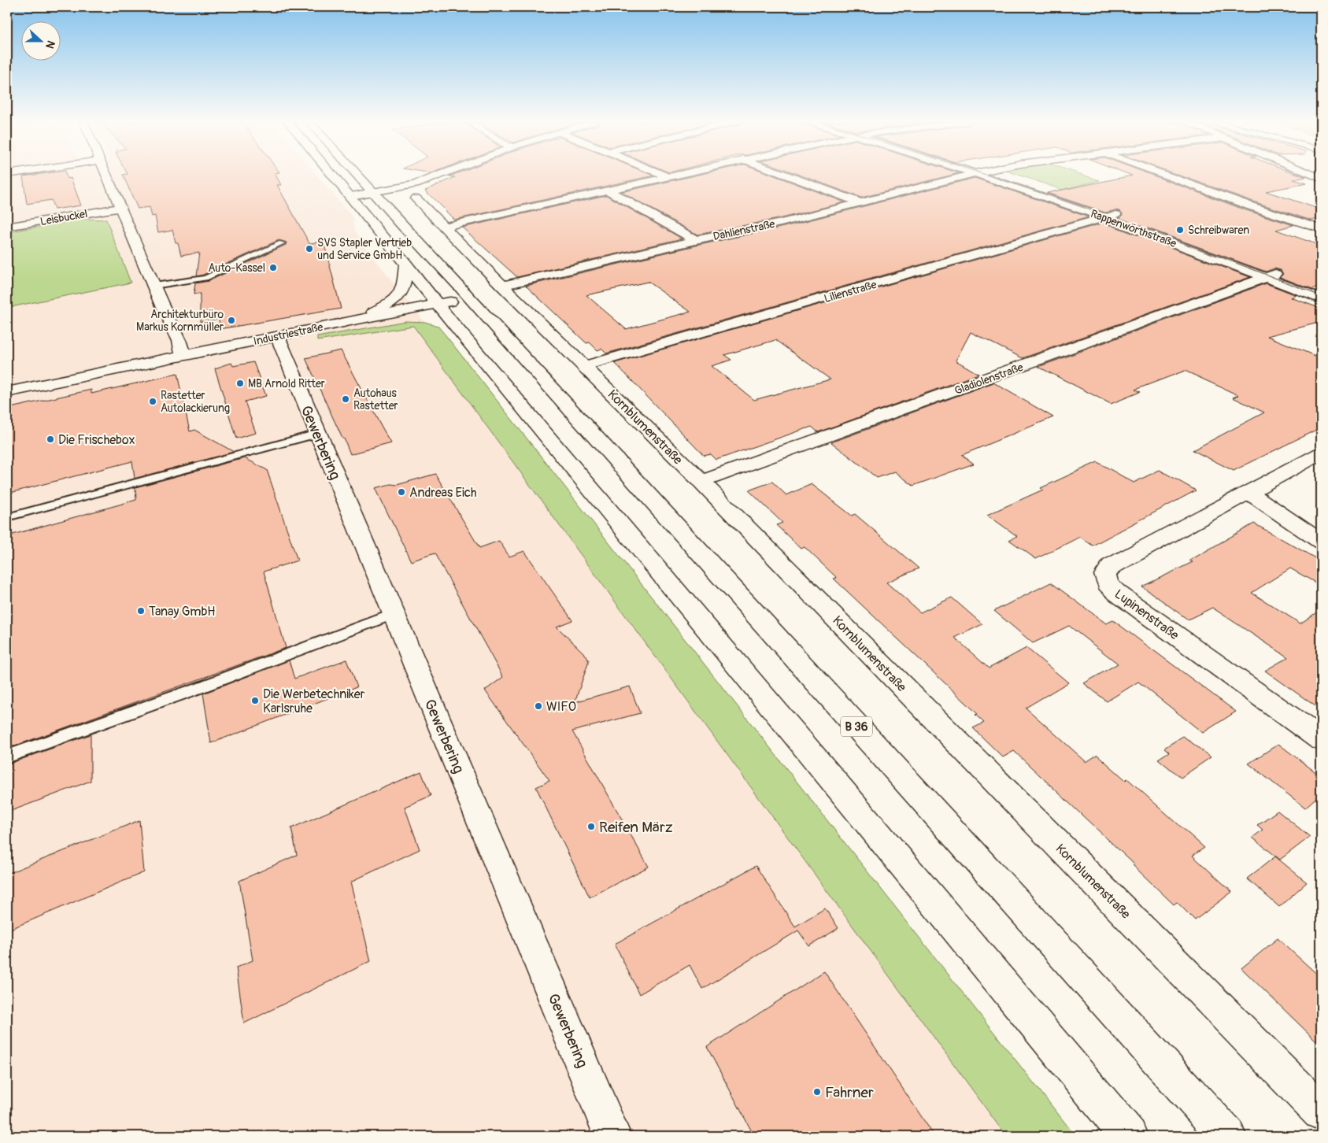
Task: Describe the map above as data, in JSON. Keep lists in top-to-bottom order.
{
  "streets": {
    "street": [
      "Leisbuckel",
      "Rappenwörthstraße",
      "Dahlienstraße",
      "Lilienstraße",
      "Industriestraße",
      "Gladiolenstraße",
      "Kornblumenstraße",
      "Gewerbering",
      "Lupinenstraße",
      "B 36"
    ]
  },
  "crossings": [
    ["Rappenwörthstraße", "Lilienstraße"],
    ["Rappenwörthstraße", "Gladiolenstraße"],
    ["Dahlienstraße", "Kornblumenstraße"],
    ["Lilienstraße", "Kornblumenstraße"],
    ["Industriestraße", "Gewerbering"],
    ["Industriestraße", "B 36"],
    ["Gladiolenstraße", "Kornblumenstraße"]
  ],
  "places": [
    "Schreibwaren",
    "SVS Stapler Vertrieb und Service GmbH",
    "Auto-Kassel",
    "Architekturbüro Markus Kornmüller",
    "MB Arnold Ritter",
    "Autohaus Rastetter",
    "Rastetter Autolackierung",
    "Die Frischebox",
    "Andreas Eich",
    "Tanay GmbH",
    "Die Werbetechniker Karlsruhe",
    "WIFO",
    "Reifen März",
    "Fahrner"
  ],
  "north": "right"
}
